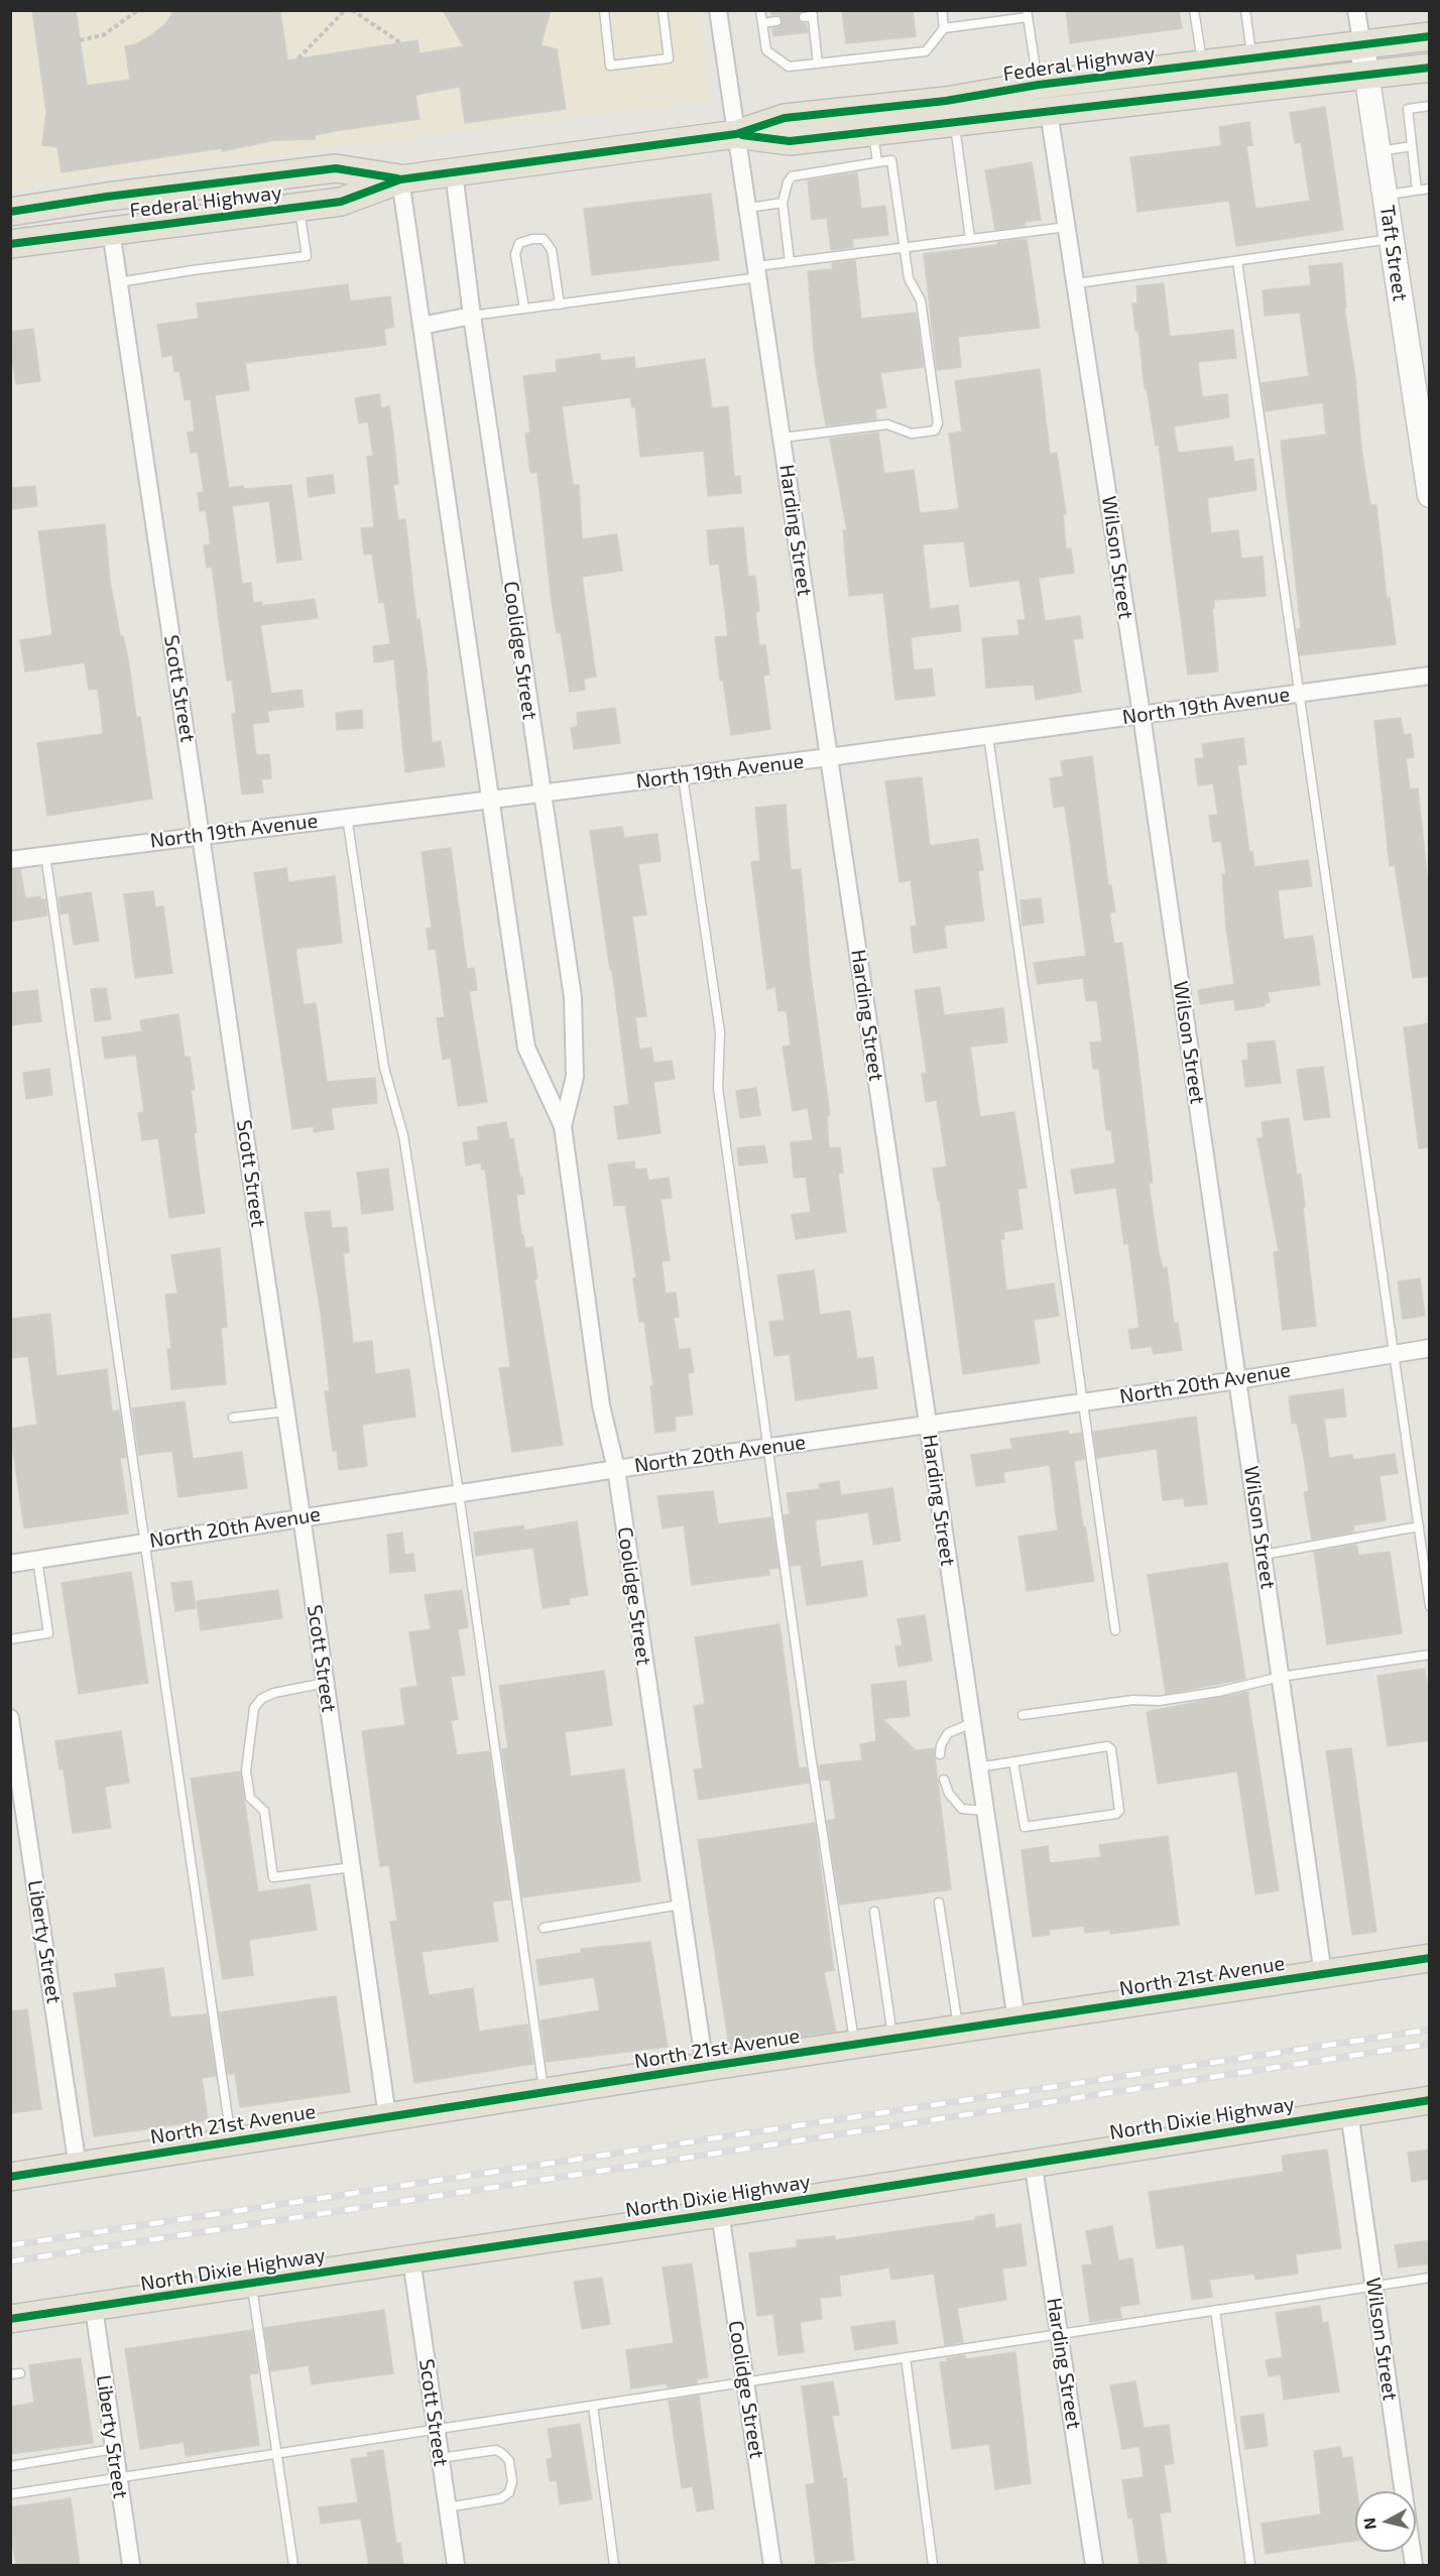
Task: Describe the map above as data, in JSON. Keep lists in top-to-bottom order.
{
  "streets": {
    "main road": ["Federal Highway", "North 21st Avenue", "North Dixie Highway"],
    "street": [
      "Taft Street",
      "Harding Street",
      "Wilson Street",
      "Coolidge Street",
      "Scott Street",
      "North 19th Avenue",
      "North 20th Avenue",
      "Liberty Street"
    ]
  },
  "crossings": [
    ["Federal Highway", "Taft Street"],
    ["Federal Highway", "Harding Street"],
    ["Federal Highway", "Wilson Street"],
    ["Federal Highway", "Coolidge Street"],
    ["Federal Highway", "Scott Street"],
    ["Harding Street", "North 19th Avenue"],
    ["Harding Street", "North 20th Avenue"],
    ["Harding Street", "North 21st Avenue"],
    ["Harding Street", "North Dixie Highway"],
    ["Wilson Street", "North 19th Avenue"],
    ["Wilson Street", "North 20th Avenue"],
    ["Wilson Street", "North 21st Avenue"],
    ["Wilson Street", "North Dixie Highway"],
    ["Coolidge Street", "North 19th Avenue"],
    ["Coolidge Street", "North 20th Avenue"],
    ["Coolidge Street", "North 21st Avenue"],
    ["Coolidge Street", "North Dixie Highway"],
    ["Scott Street", "North 19th Avenue"],
    ["Scott Street", "North 20th Avenue"],
    ["Scott Street", "North 21st Avenue"],
    ["Scott Street", "North Dixie Highway"],
    ["Liberty Street", "North 21st Avenue"],
    ["Liberty Street", "North Dixie Highway"]
  ],
  "north": "left"
}
